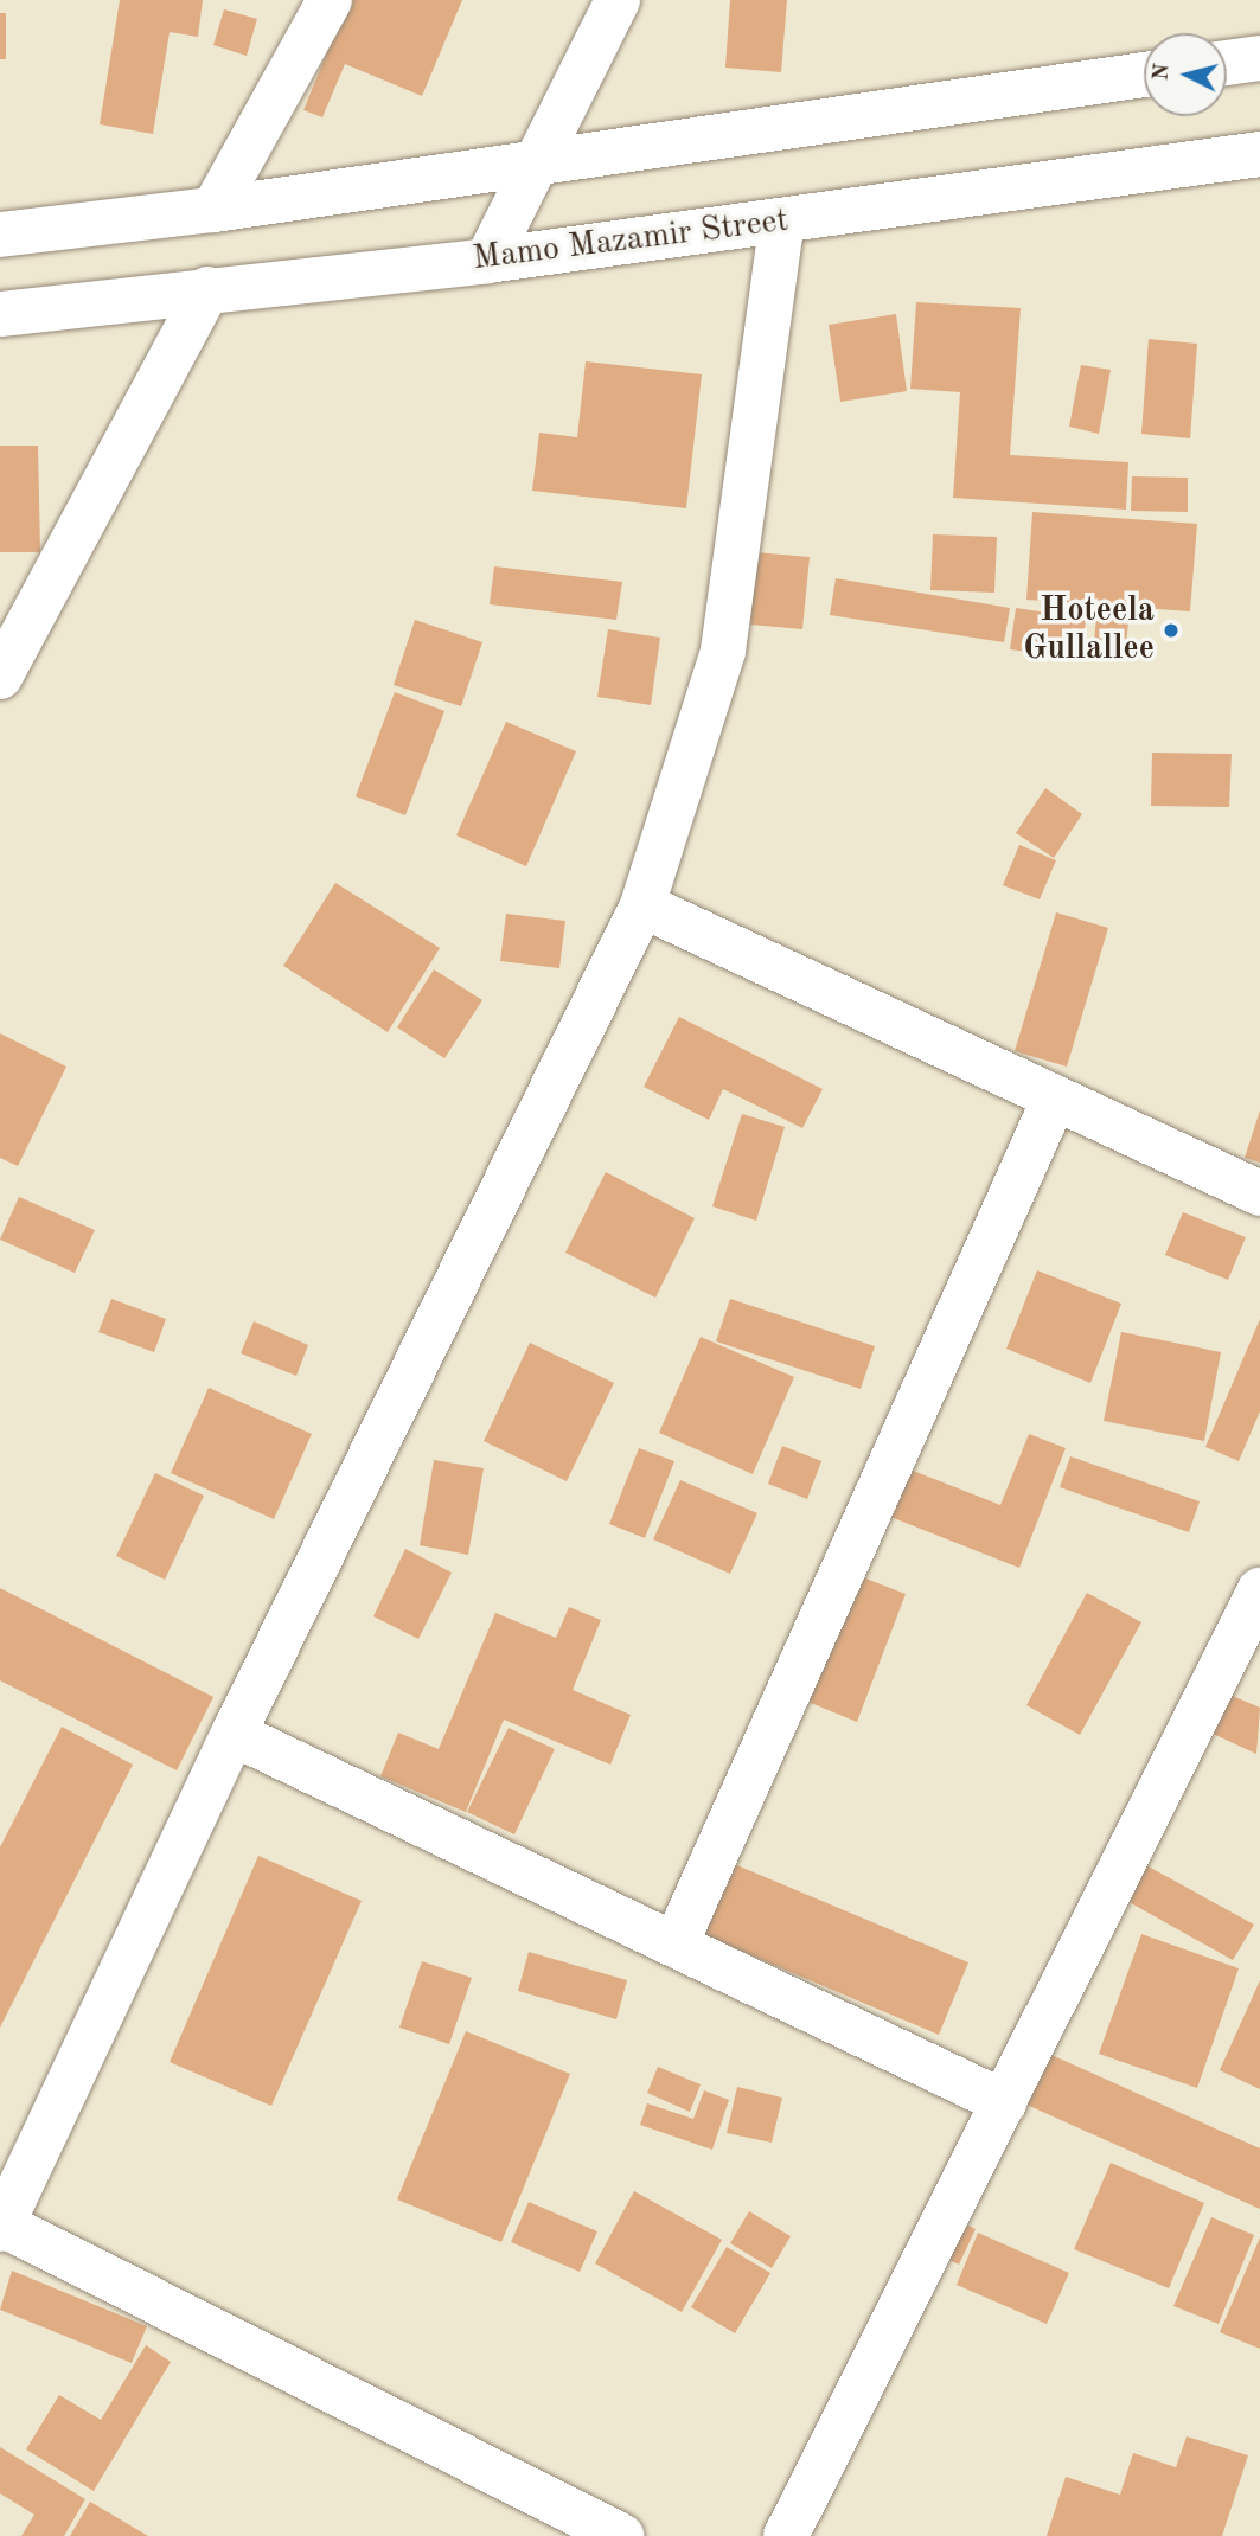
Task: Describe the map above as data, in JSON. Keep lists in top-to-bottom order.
{
  "streets": {
    "street": ["Mamo Mazamir Street"]
  },
  "places": ["Hoteela Gullallee"],
  "north": "left"
}
